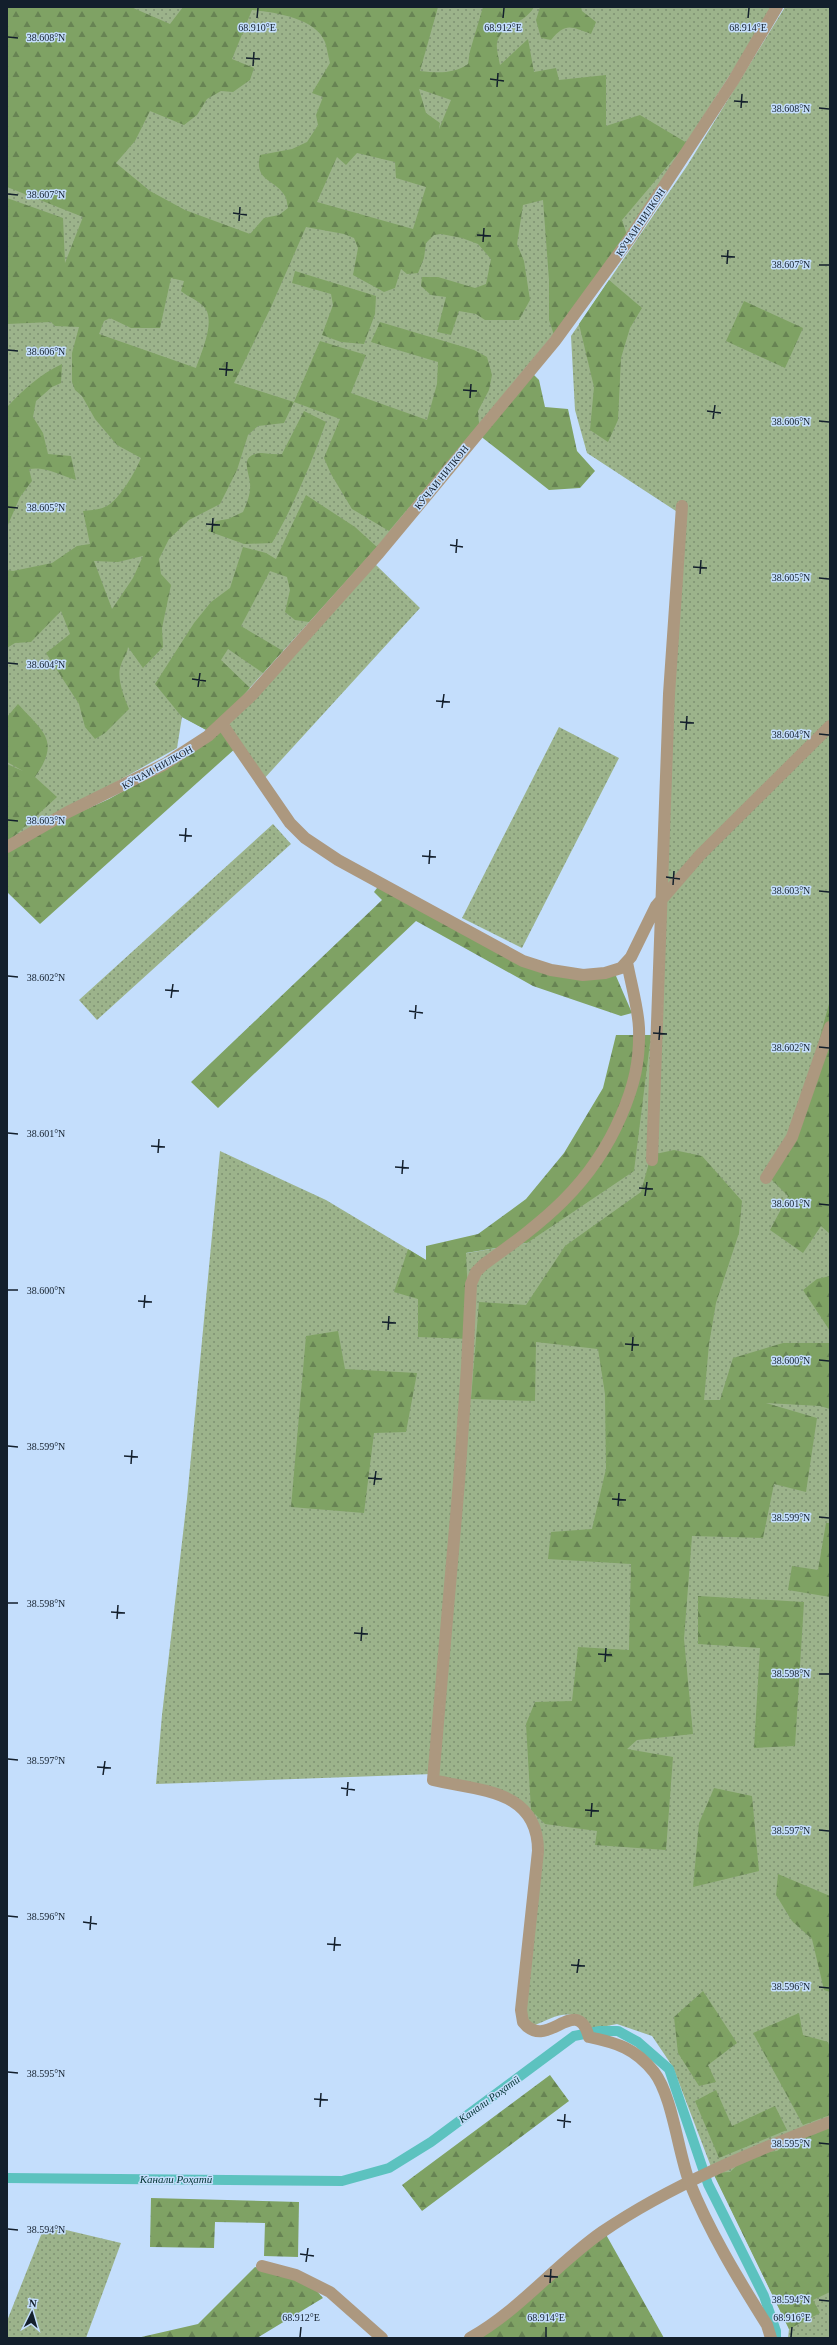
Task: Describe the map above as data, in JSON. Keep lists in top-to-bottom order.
{
  "streets": {
    "street": ["КӮЧАИ НИЛКОН"]
  },
  "water": ["Канали Роҳатӣ"],
  "north": "top",
  "coordinates": [
    "68.910°E",
    "68.912°E",
    "68.914°E",
    "38.608°N",
    "38.607°N",
    "38.606°N",
    "38.605°N",
    "38.604°N",
    "38.603°N",
    "38.602°N",
    "38.601°N",
    "38.600°N",
    "38.599°N",
    "38.598°N",
    "38.597°N",
    "38.596°N",
    "38.595°N",
    "38.594°N",
    "68.916°E"
  ]
}
